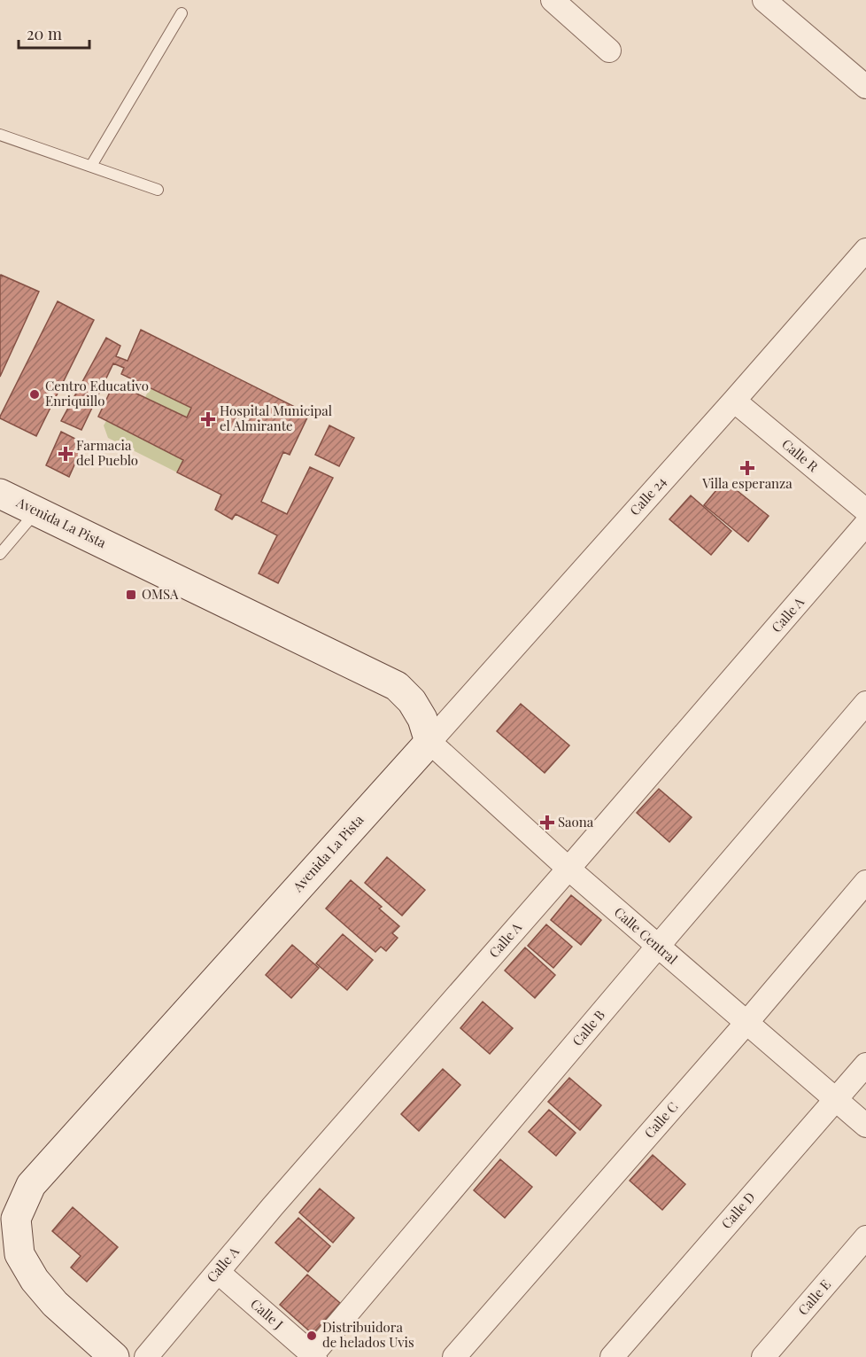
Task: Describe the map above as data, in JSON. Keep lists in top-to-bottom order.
{
  "streets": {
    "main road": ["Avenida La Pista"],
    "street": [
      "Calle R",
      "Calle 24",
      "Calle A",
      "Calle Central",
      "Calle B",
      "Calle C",
      "Calle D",
      "Calle E",
      "Calle J"
    ]
  },
  "crossings": [
    ["Calle R", "Calle 24"],
    ["Calle 24", "Avenida La Pista"],
    ["Calle 24", "Calle Central"],
    ["Avenida La Pista", "Calle Central"],
    ["Calle A", "Calle Central"],
    ["Calle A", "Calle J"],
    ["Calle Central", "Calle B"],
    ["Calle Central", "Calle C"],
    ["Calle Central", "Calle D"],
    ["Calle B", "Calle J"]
  ],
  "places": {
    "other": ["Centro Educativo Enriquillo", "Distribuidora de helados Uvis"],
    "health": [
      "Hospital Municipal el Almirante",
      "Farmacia del Pueblo",
      "Villa esperanza",
      "Saona"
    ],
    "transit": ["OMSA"]
  },
  "scale_bar": "20 m"
}
